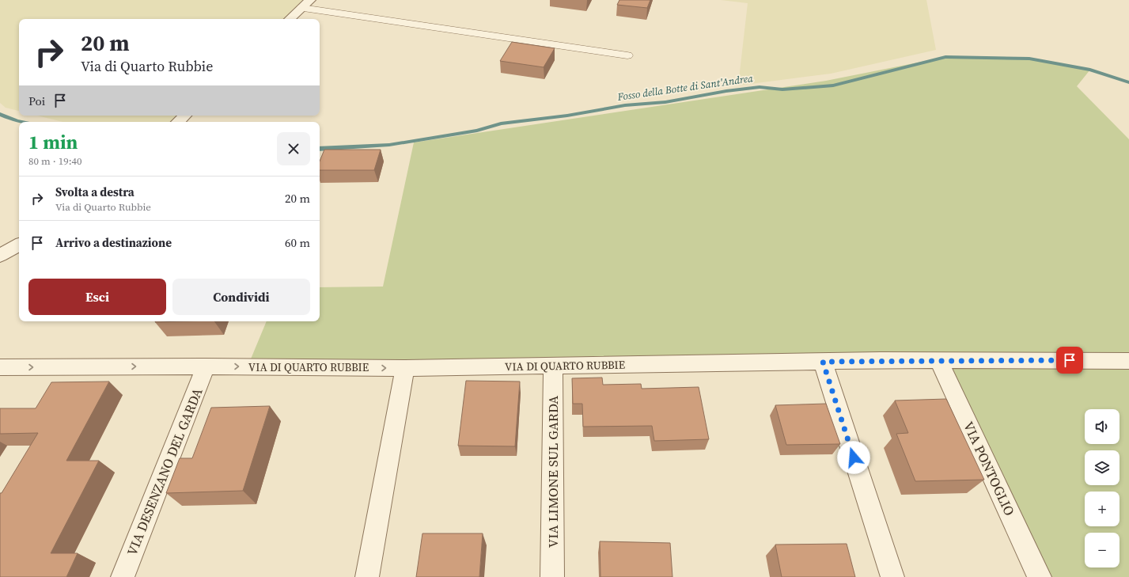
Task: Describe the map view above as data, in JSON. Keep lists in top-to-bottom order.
{
  "streets": {
    "street": [
      "VIA DI QUARTO RUBBIE",
      "VIA PONTOGLIO",
      "VIA DESENZANO DEL GARDA",
      "VIA LIMONE SUL GARDA"
    ]
  },
  "crossings": [
    ["VIA DI QUARTO RUBBIE", "VIA PONTOGLIO"],
    ["VIA DI QUARTO RUBBIE", "VIA DESENZANO DEL GARDA"],
    ["VIA DI QUARTO RUBBIE", "VIA LIMONE SUL GARDA"]
  ],
  "one_way": ["VIA DI QUARTO RUBBIE"],
  "water": ["Fosso della Botte di Sant'Andrea"],
  "page": {
    "turn": ["20 m", "Via di Quarto Rubbie"],
    "then": "Poi",
    "heading": ["1 min", "80 m · 19:40"],
    "list": [
      {
        "name": "Svolta a destra",
        "note": "Via di Quarto Rubbie",
        "value": "20 m"
      },
      {
        "name": "Arrivo a destinazione",
        "value": "60 m"
      }
    ],
    "buttons": ["Esci", "Condividi"],
    "map_buttons": ["+", "−"]
  }
}
